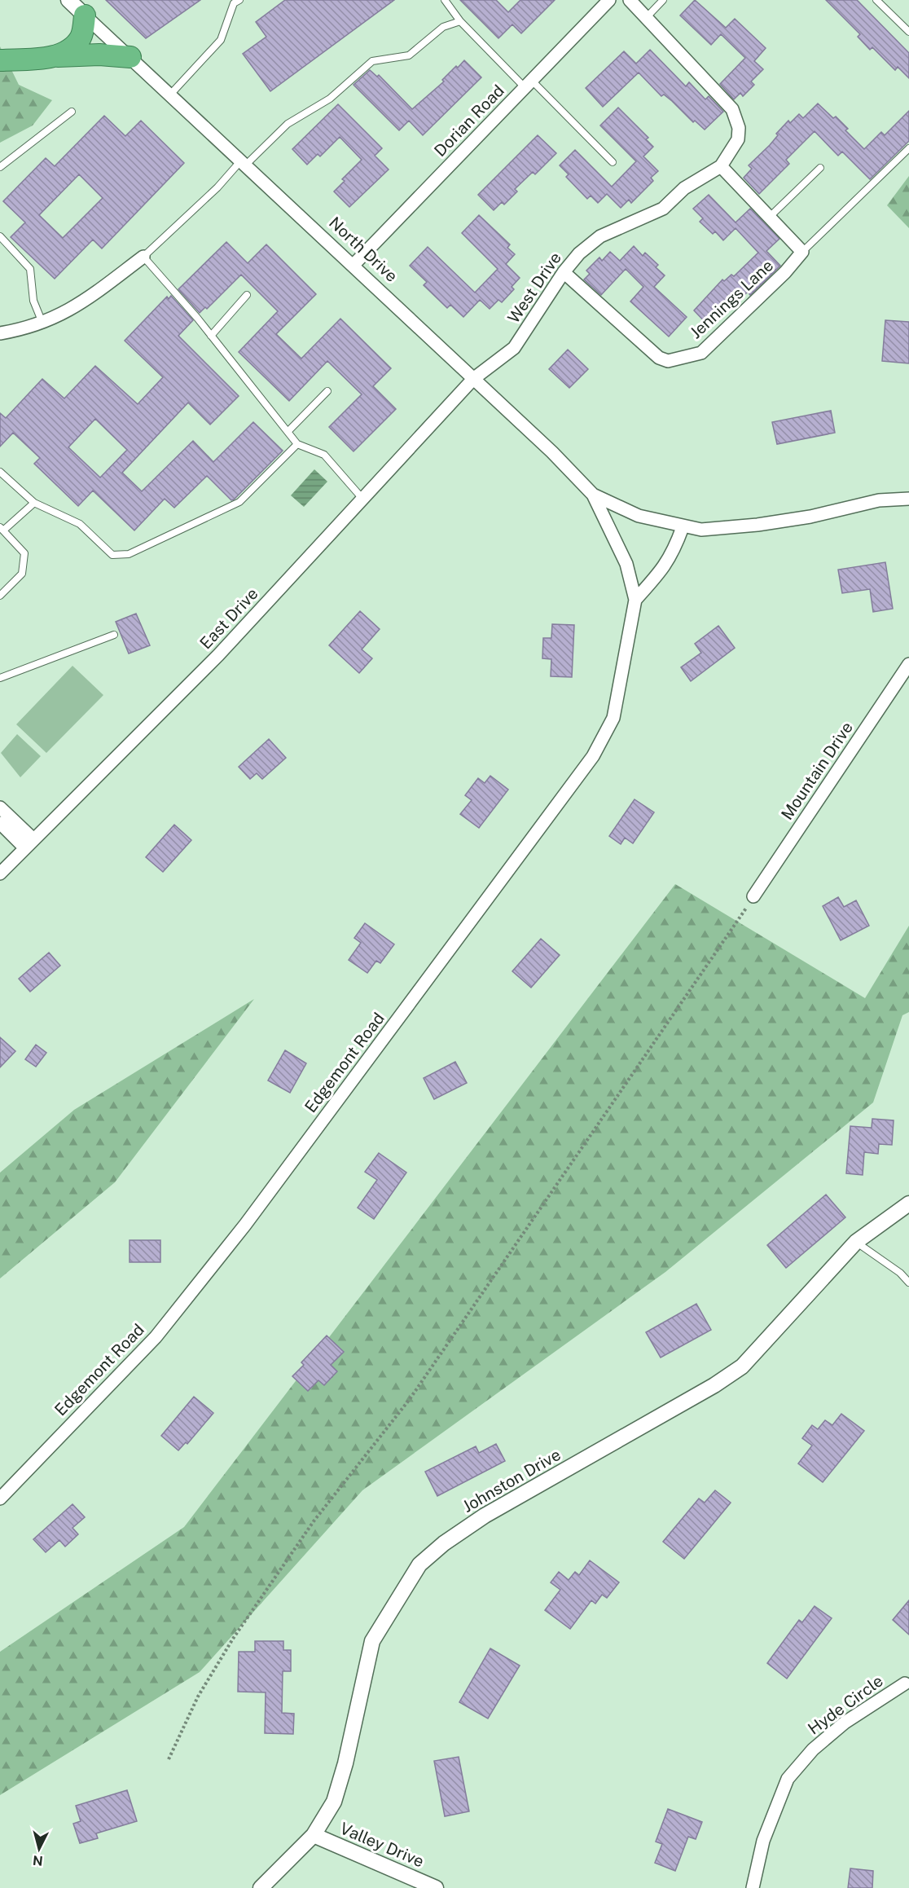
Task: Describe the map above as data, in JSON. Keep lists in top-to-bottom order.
{
  "streets": {
    "street": [
      "Dorian Road",
      "North Drive",
      "West Drive",
      "Jennings Lane",
      "East Drive",
      "Mountain Drive",
      "Edgemont Road",
      "Johnston Drive",
      "Hyde Circle",
      "Valley Drive"
    ]
  },
  "crossings": [
    ["Dorian Road", "North Drive"],
    ["North Drive", "West Drive"],
    ["North Drive", "East Drive"],
    ["North Drive", "Edgemont Road"],
    ["West Drive", "Jennings Lane"],
    ["West Drive", "East Drive"],
    ["Johnston Drive", "Valley Drive"]
  ],
  "north": "bottom"
}
